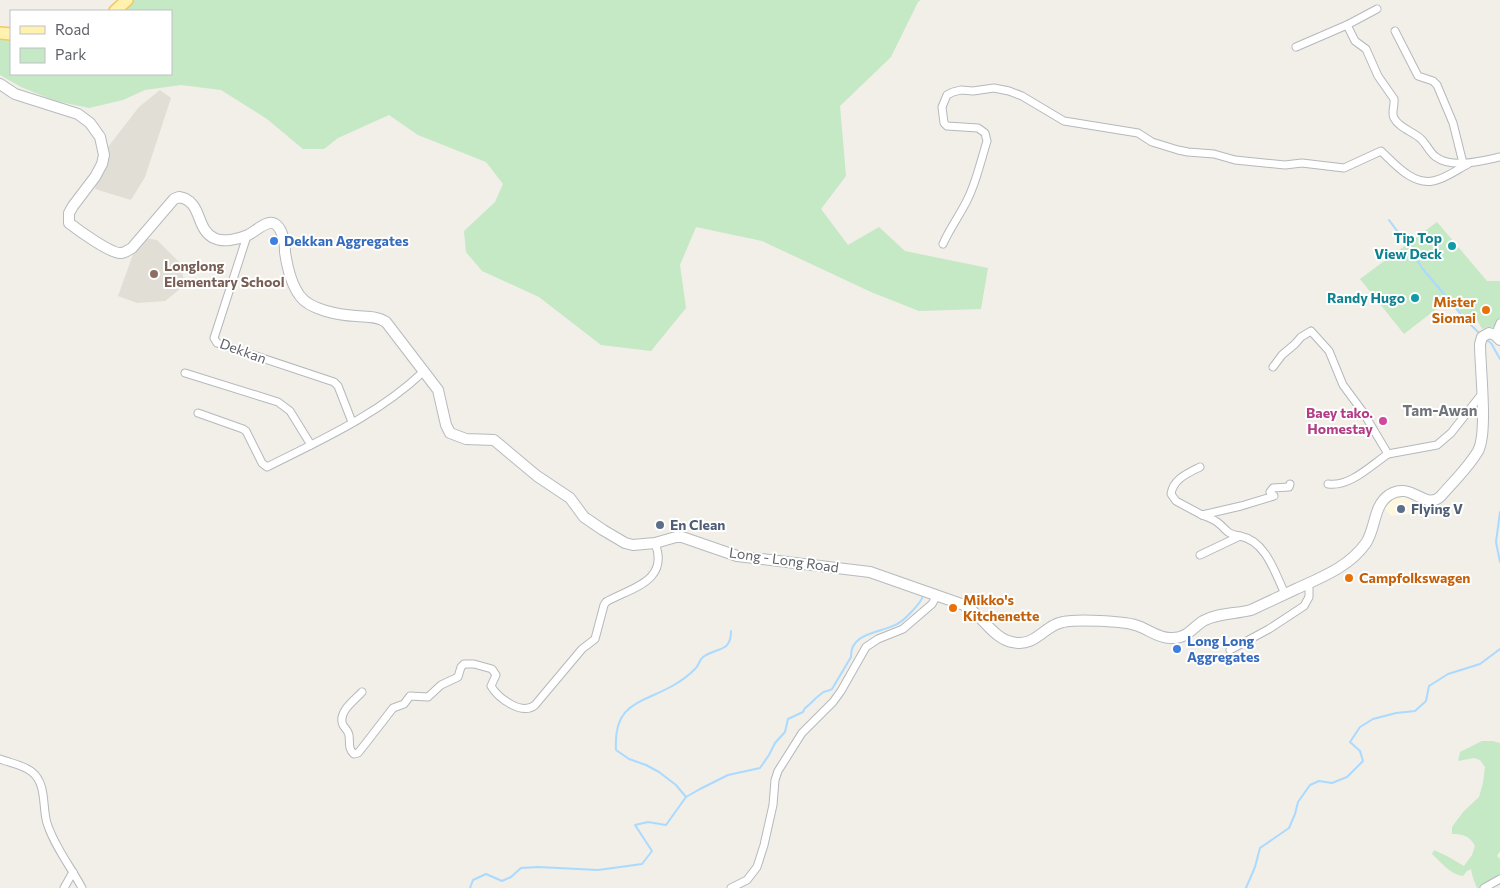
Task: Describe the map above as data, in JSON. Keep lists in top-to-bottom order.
{
  "streets": {
    "main road": ["Long - Long Road"],
    "street": ["Dekkan"]
  },
  "crossings": [
    ["Dekkan", "Long - Long Road"]
  ],
  "districts": ["Tam-Awan"],
  "places": [
    "Dekkan Aggregates",
    "Tip Top View Deck",
    "Longlong Elementary School",
    "Randy Hugo",
    "Mister Siomai",
    "Baey tako. Homestay",
    "Flying V",
    "En Clean",
    "Campfolkswagen",
    "Mikko's Kitchenette",
    "Long Long Aggregates"
  ],
  "legend": ["Road", "Park"]
}
